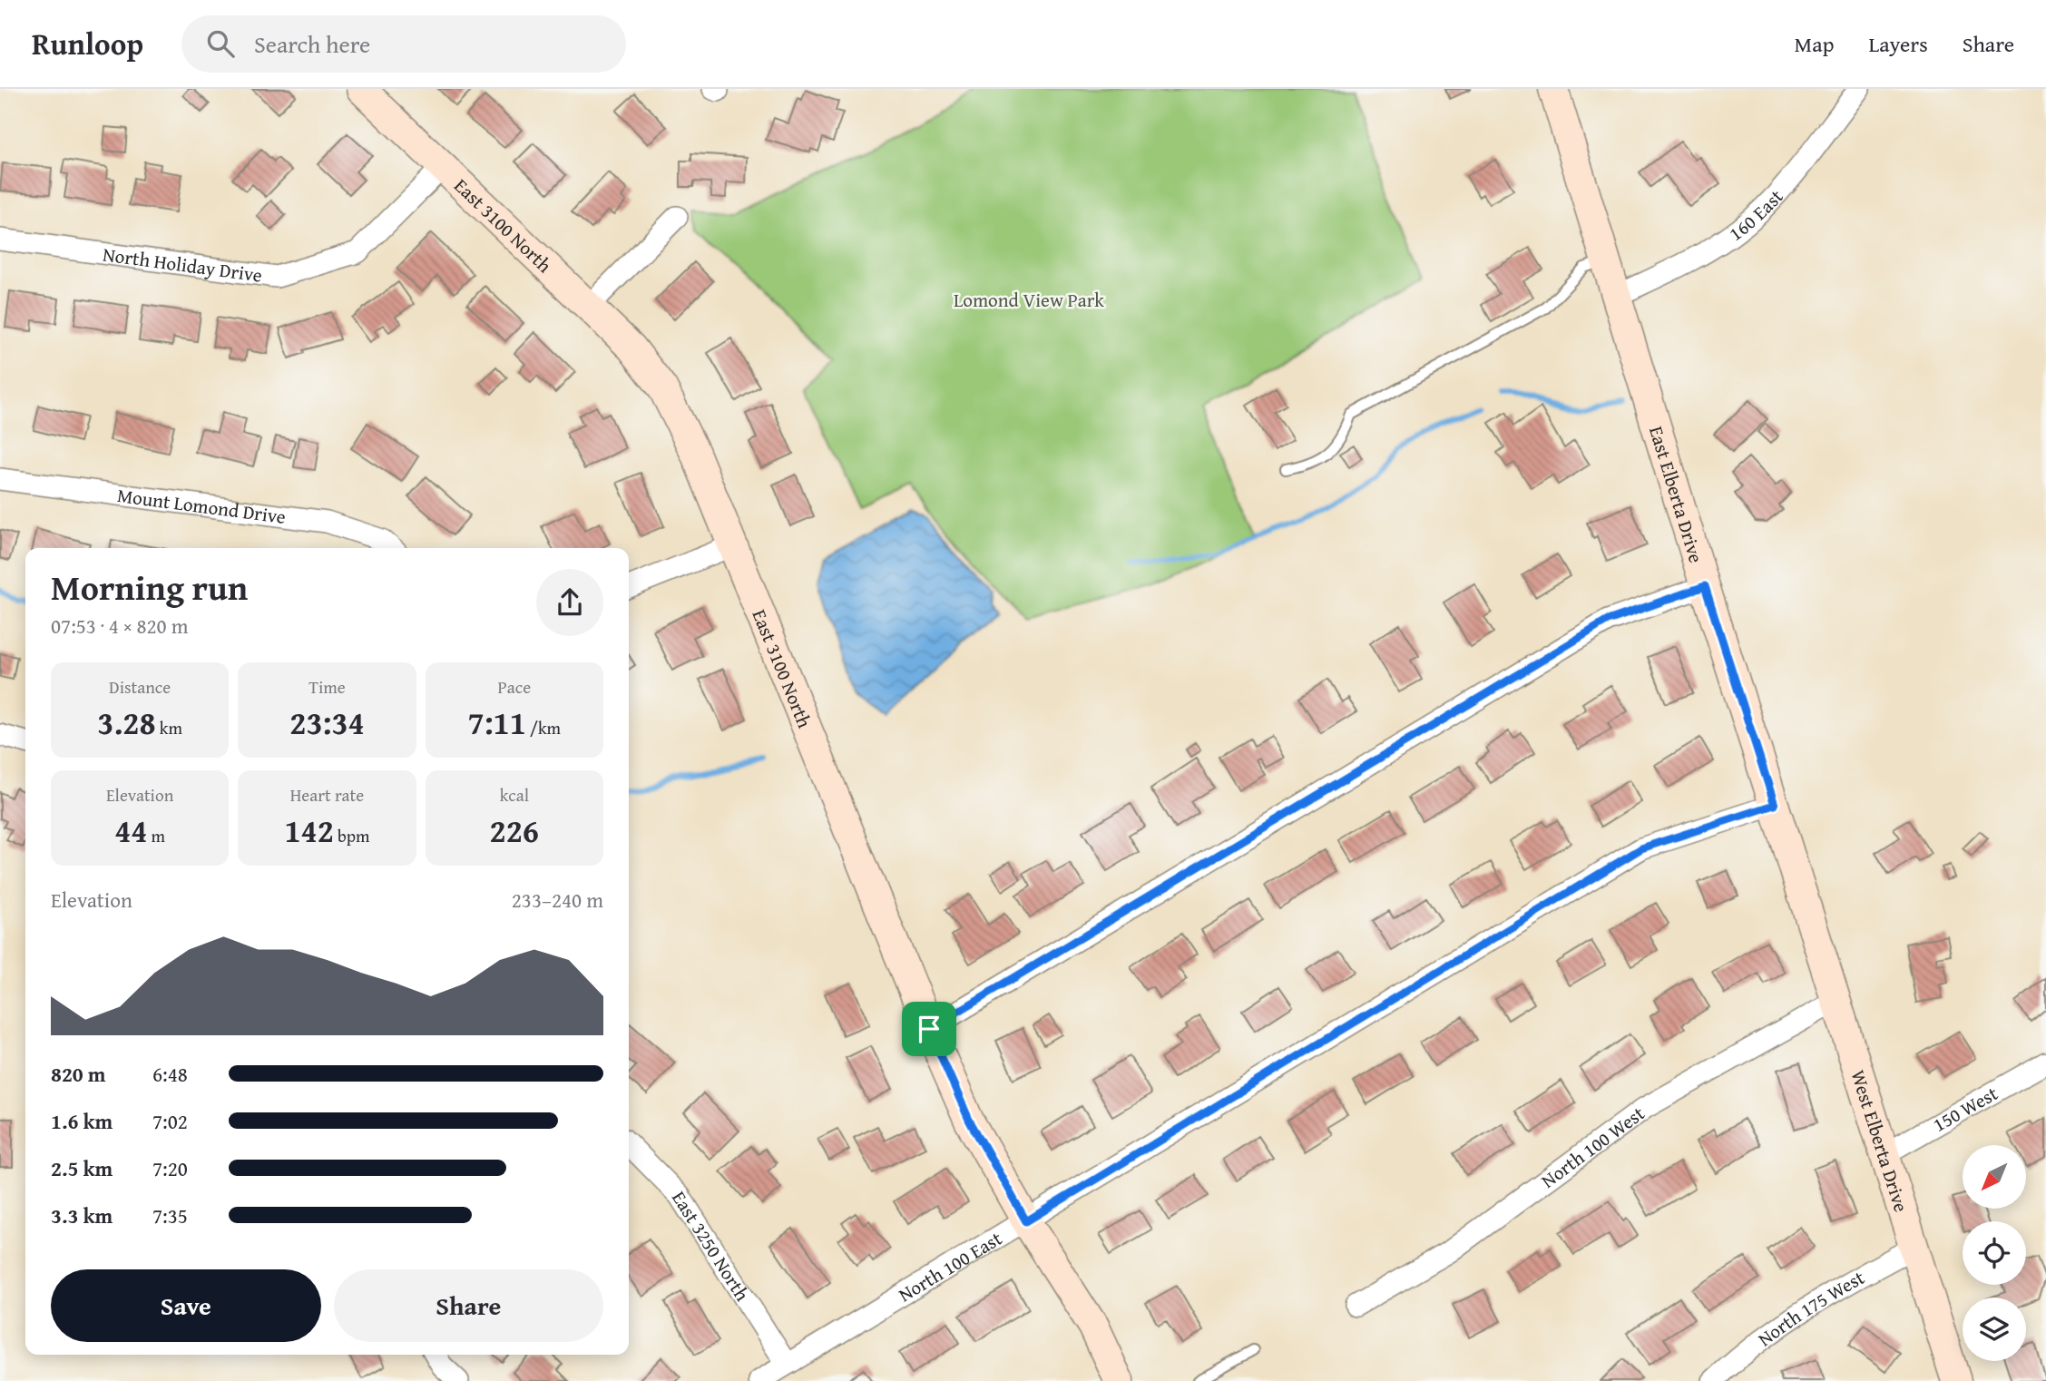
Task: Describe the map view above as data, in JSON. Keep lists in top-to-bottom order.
{
  "streets": {
    "street": [
      "160 East",
      "East 3100 North",
      "North Holiday Drive",
      "East Elberta Drive",
      "Mount Lomond Drive",
      "150 West",
      "West Elberta Drive",
      "North 100 West",
      "East 3250 North",
      "North 100 East",
      "North 175 West"
    ]
  },
  "crossings": [
    ["160 East", "East Elberta Drive"],
    ["East 3100 North", "North Holiday Drive"],
    ["East 3100 North", "North 100 East"],
    ["East Elberta Drive", "West Elberta Drive"],
    ["East Elberta Drive", "North 100 East"],
    ["150 West", "West Elberta Drive"],
    ["West Elberta Drive", "North 100 West"],
    ["West Elberta Drive", "North 175 West"],
    ["East 3250 North", "North 100 East"]
  ],
  "parks": ["Lomond View Park"],
  "north": "bottom left",
  "page": {
    "header": "Runloop",
    "search": "Search here",
    "nav": ["Map", "Layers", "Share"],
    "heading": ["Morning run", "07:53 · 4 × 820 m"],
    "stats": [
      ["Distance", "3.28 km"],
      ["Time", "23:34"],
      ["Pace", "7:11 /km"],
      ["Elevation", "44 m"],
      ["Heart rate", "142 bpm"],
      ["kcal", "226"]
    ],
    "chart": ["Elevation", "233–240 m"],
    "list": [
      {
        "name": "820 m",
        "note": "6:48"
      },
      {
        "name": "1.6 km",
        "note": "7:02"
      },
      {
        "name": "2.5 km",
        "note": "7:20"
      },
      {
        "name": "3.3 km",
        "note": "7:35"
      }
    ],
    "buttons": ["Save", "Share"]
  }
}
